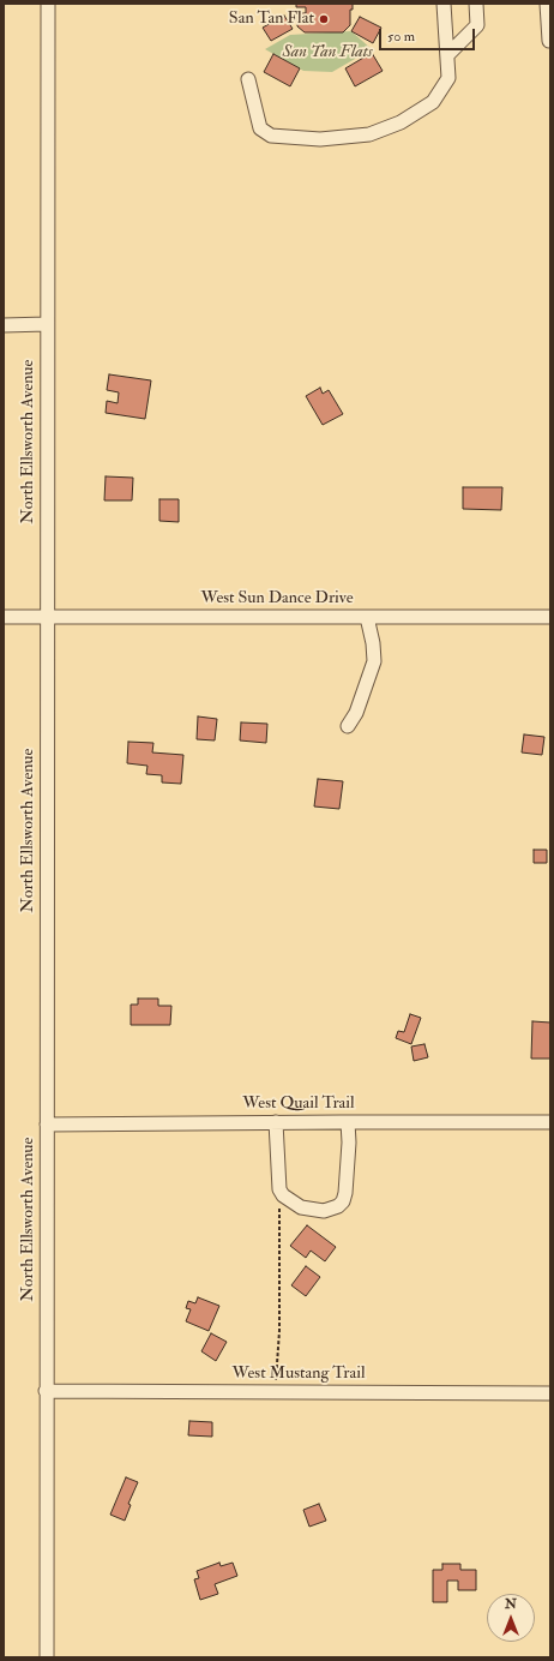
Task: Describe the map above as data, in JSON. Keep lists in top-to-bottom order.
{
  "streets": {
    "street": [
      "North Ellsworth Avenue",
      "West Sun Dance Drive",
      "West Quail Trail",
      "West Mustang Trail"
    ]
  },
  "crossings": [
    ["North Ellsworth Avenue", "West Sun Dance Drive"],
    ["North Ellsworth Avenue", "West Quail Trail"],
    ["North Ellsworth Avenue", "West Mustang Trail"]
  ],
  "parks": ["San Tan Flats"],
  "places": ["San Tan Flat"],
  "scale_bar": "50 m",
  "north": "top"
}
